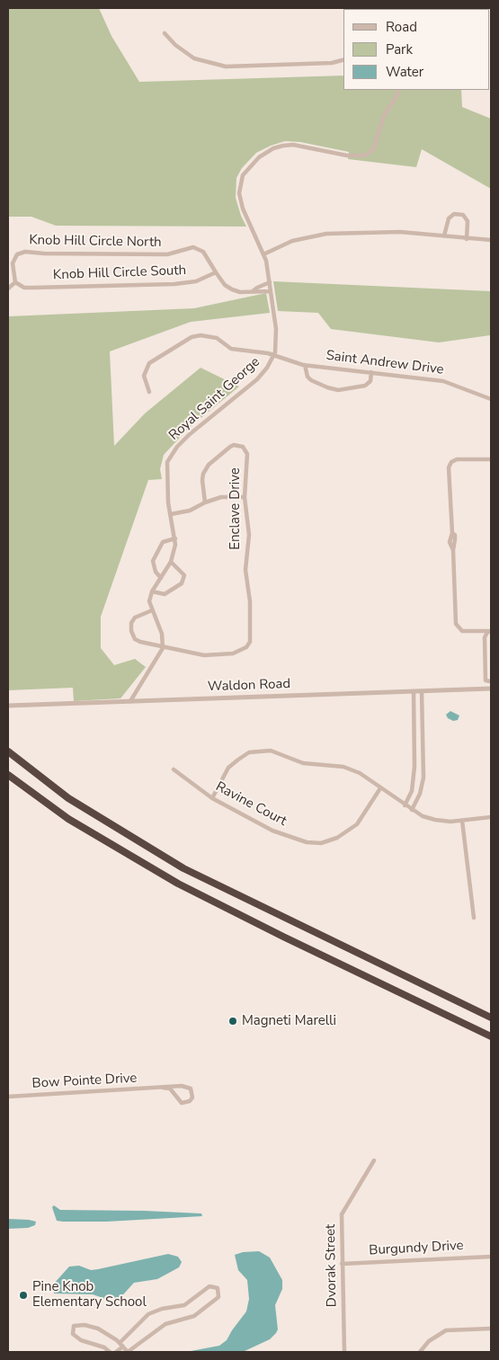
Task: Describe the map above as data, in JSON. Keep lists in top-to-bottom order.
{
  "streets": {
    "street": [
      "Knob Hill Circle North",
      "Knob Hill Circle South",
      "Saint Andrew Drive",
      "Royal Saint George",
      "Enclave Drive",
      "Waldon Road",
      "Ravine Court",
      "Bow Pointe Drive",
      "Burgundy Drive",
      "Dvorak Street"
    ]
  },
  "crossings": [
    ["Knob Hill Circle North", "Knob Hill Circle South"],
    ["Saint Andrew Drive", "Royal Saint George"],
    ["Burgundy Drive", "Dvorak Street"]
  ],
  "places": ["Magneti Marelli", "Pine Knob Elementary School"],
  "legend": ["Road", "Park", "Water"]
}
